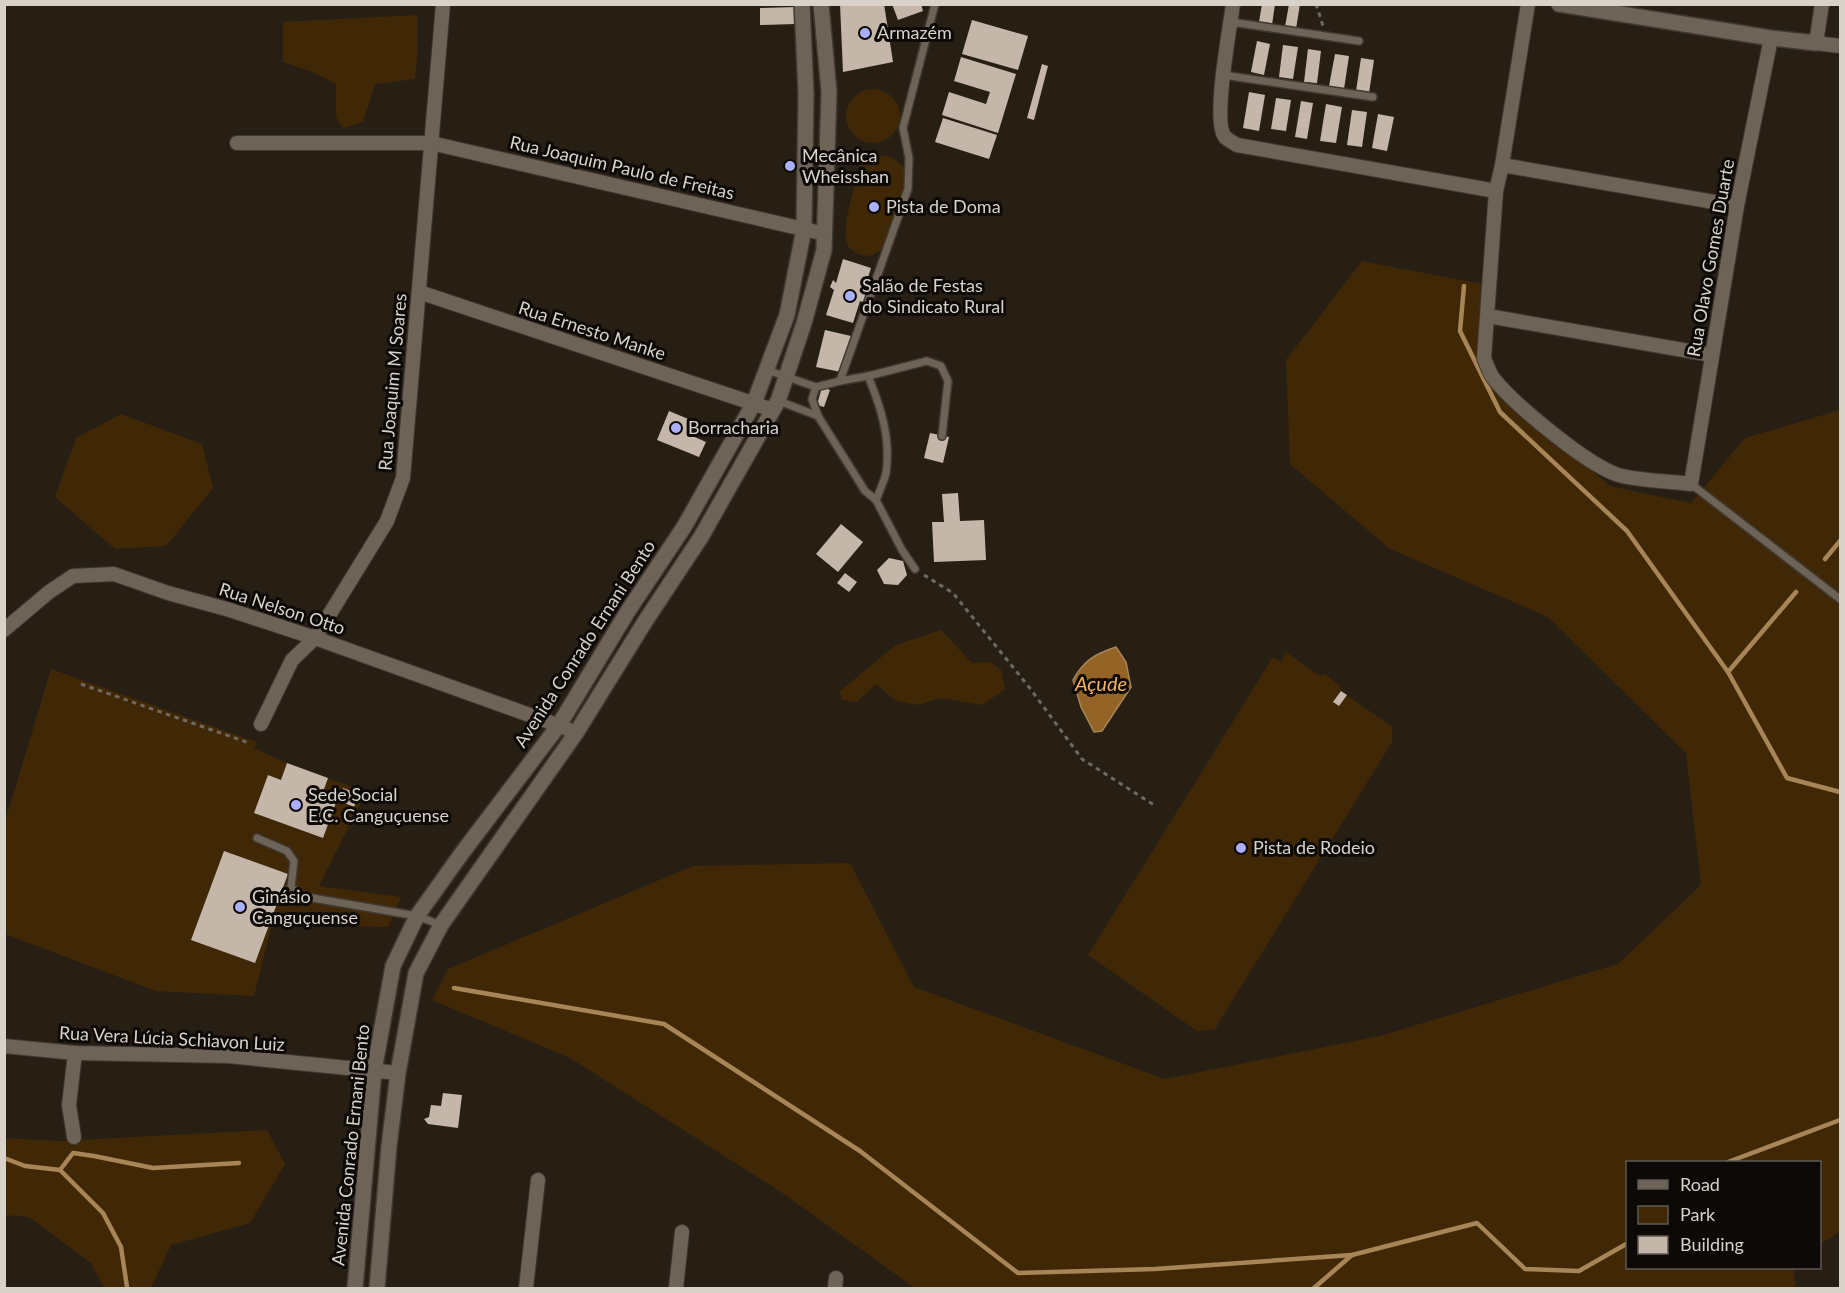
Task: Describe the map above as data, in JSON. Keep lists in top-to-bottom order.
{
  "streets": {
    "street": [
      "Rua Joaquim Paulo de Freitas",
      "Rua Olavo Gomes Duarte",
      "Rua Ernesto Manke",
      "Rua Joaquim M Soares",
      "Rua Nelson Otto",
      "Avenida Conrado Ernani Bento",
      "Rua Vera Lúcia Schiavon Luiz"
    ]
  },
  "crossings": [
    ["Rua Joaquim Paulo de Freitas", "Rua Joaquim M Soares"],
    ["Rua Joaquim Paulo de Freitas", "Avenida Conrado Ernani Bento"],
    ["Rua Ernesto Manke", "Rua Joaquim M Soares"],
    ["Rua Ernesto Manke", "Avenida Conrado Ernani Bento"],
    ["Rua Joaquim M Soares", "Rua Nelson Otto"],
    ["Rua Nelson Otto", "Avenida Conrado Ernani Bento"],
    ["Avenida Conrado Ernani Bento", "Rua Vera Lúcia Schiavon Luiz"]
  ],
  "water": ["Açude"],
  "places": [
    "Armazém",
    "Mecânica Wheisshan",
    "Pista de Doma",
    "Salão de Festas do Sindicato Rural",
    "Borracharia",
    "Sede Social E.C. Canguçuense",
    "Pista de Rodeio",
    "Ginásio Canguçuense"
  ],
  "legend": ["Road", "Park", "Building"]
}
